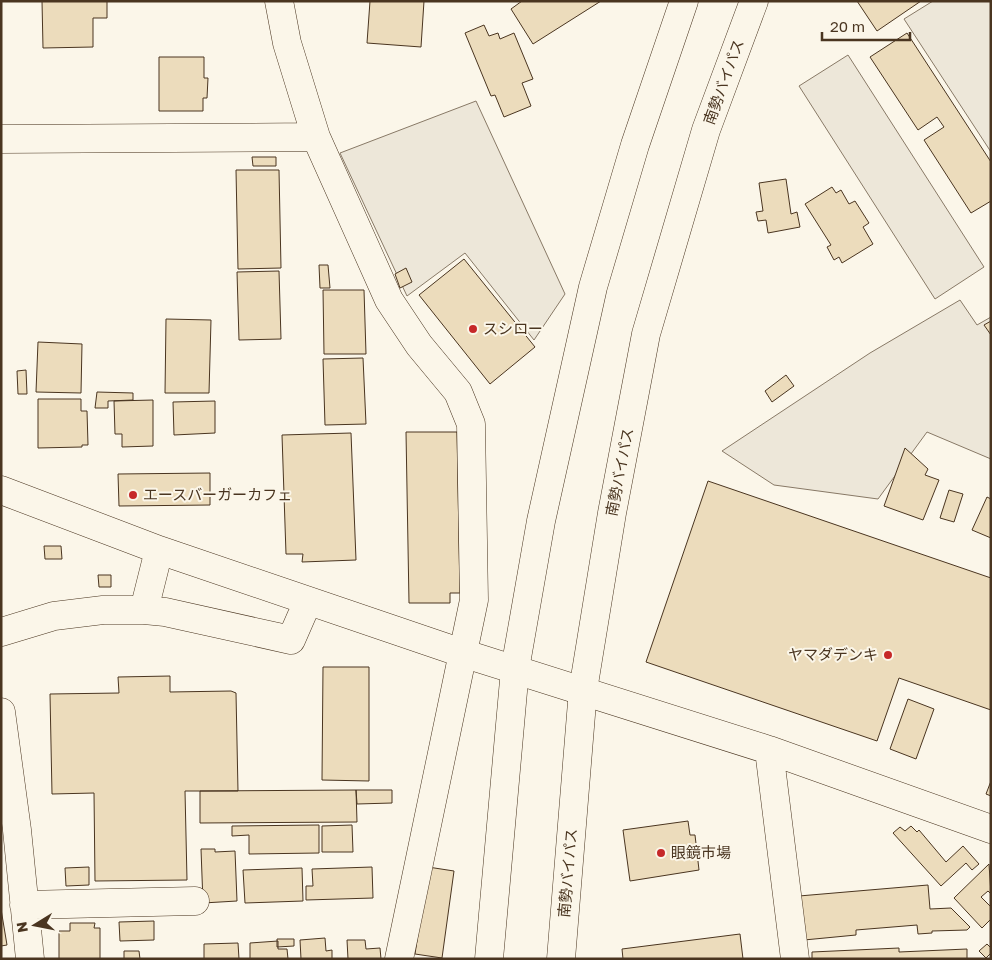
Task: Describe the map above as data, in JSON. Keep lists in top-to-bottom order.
{
  "streets": {
    "main road": ["南勢バイパス"]
  },
  "places": [
    "スシロー",
    "エースバーガーカフェ",
    "ヤマダデンキ",
    "眼鏡市場"
  ],
  "scale_bar": "20 m",
  "north": "left"
}
